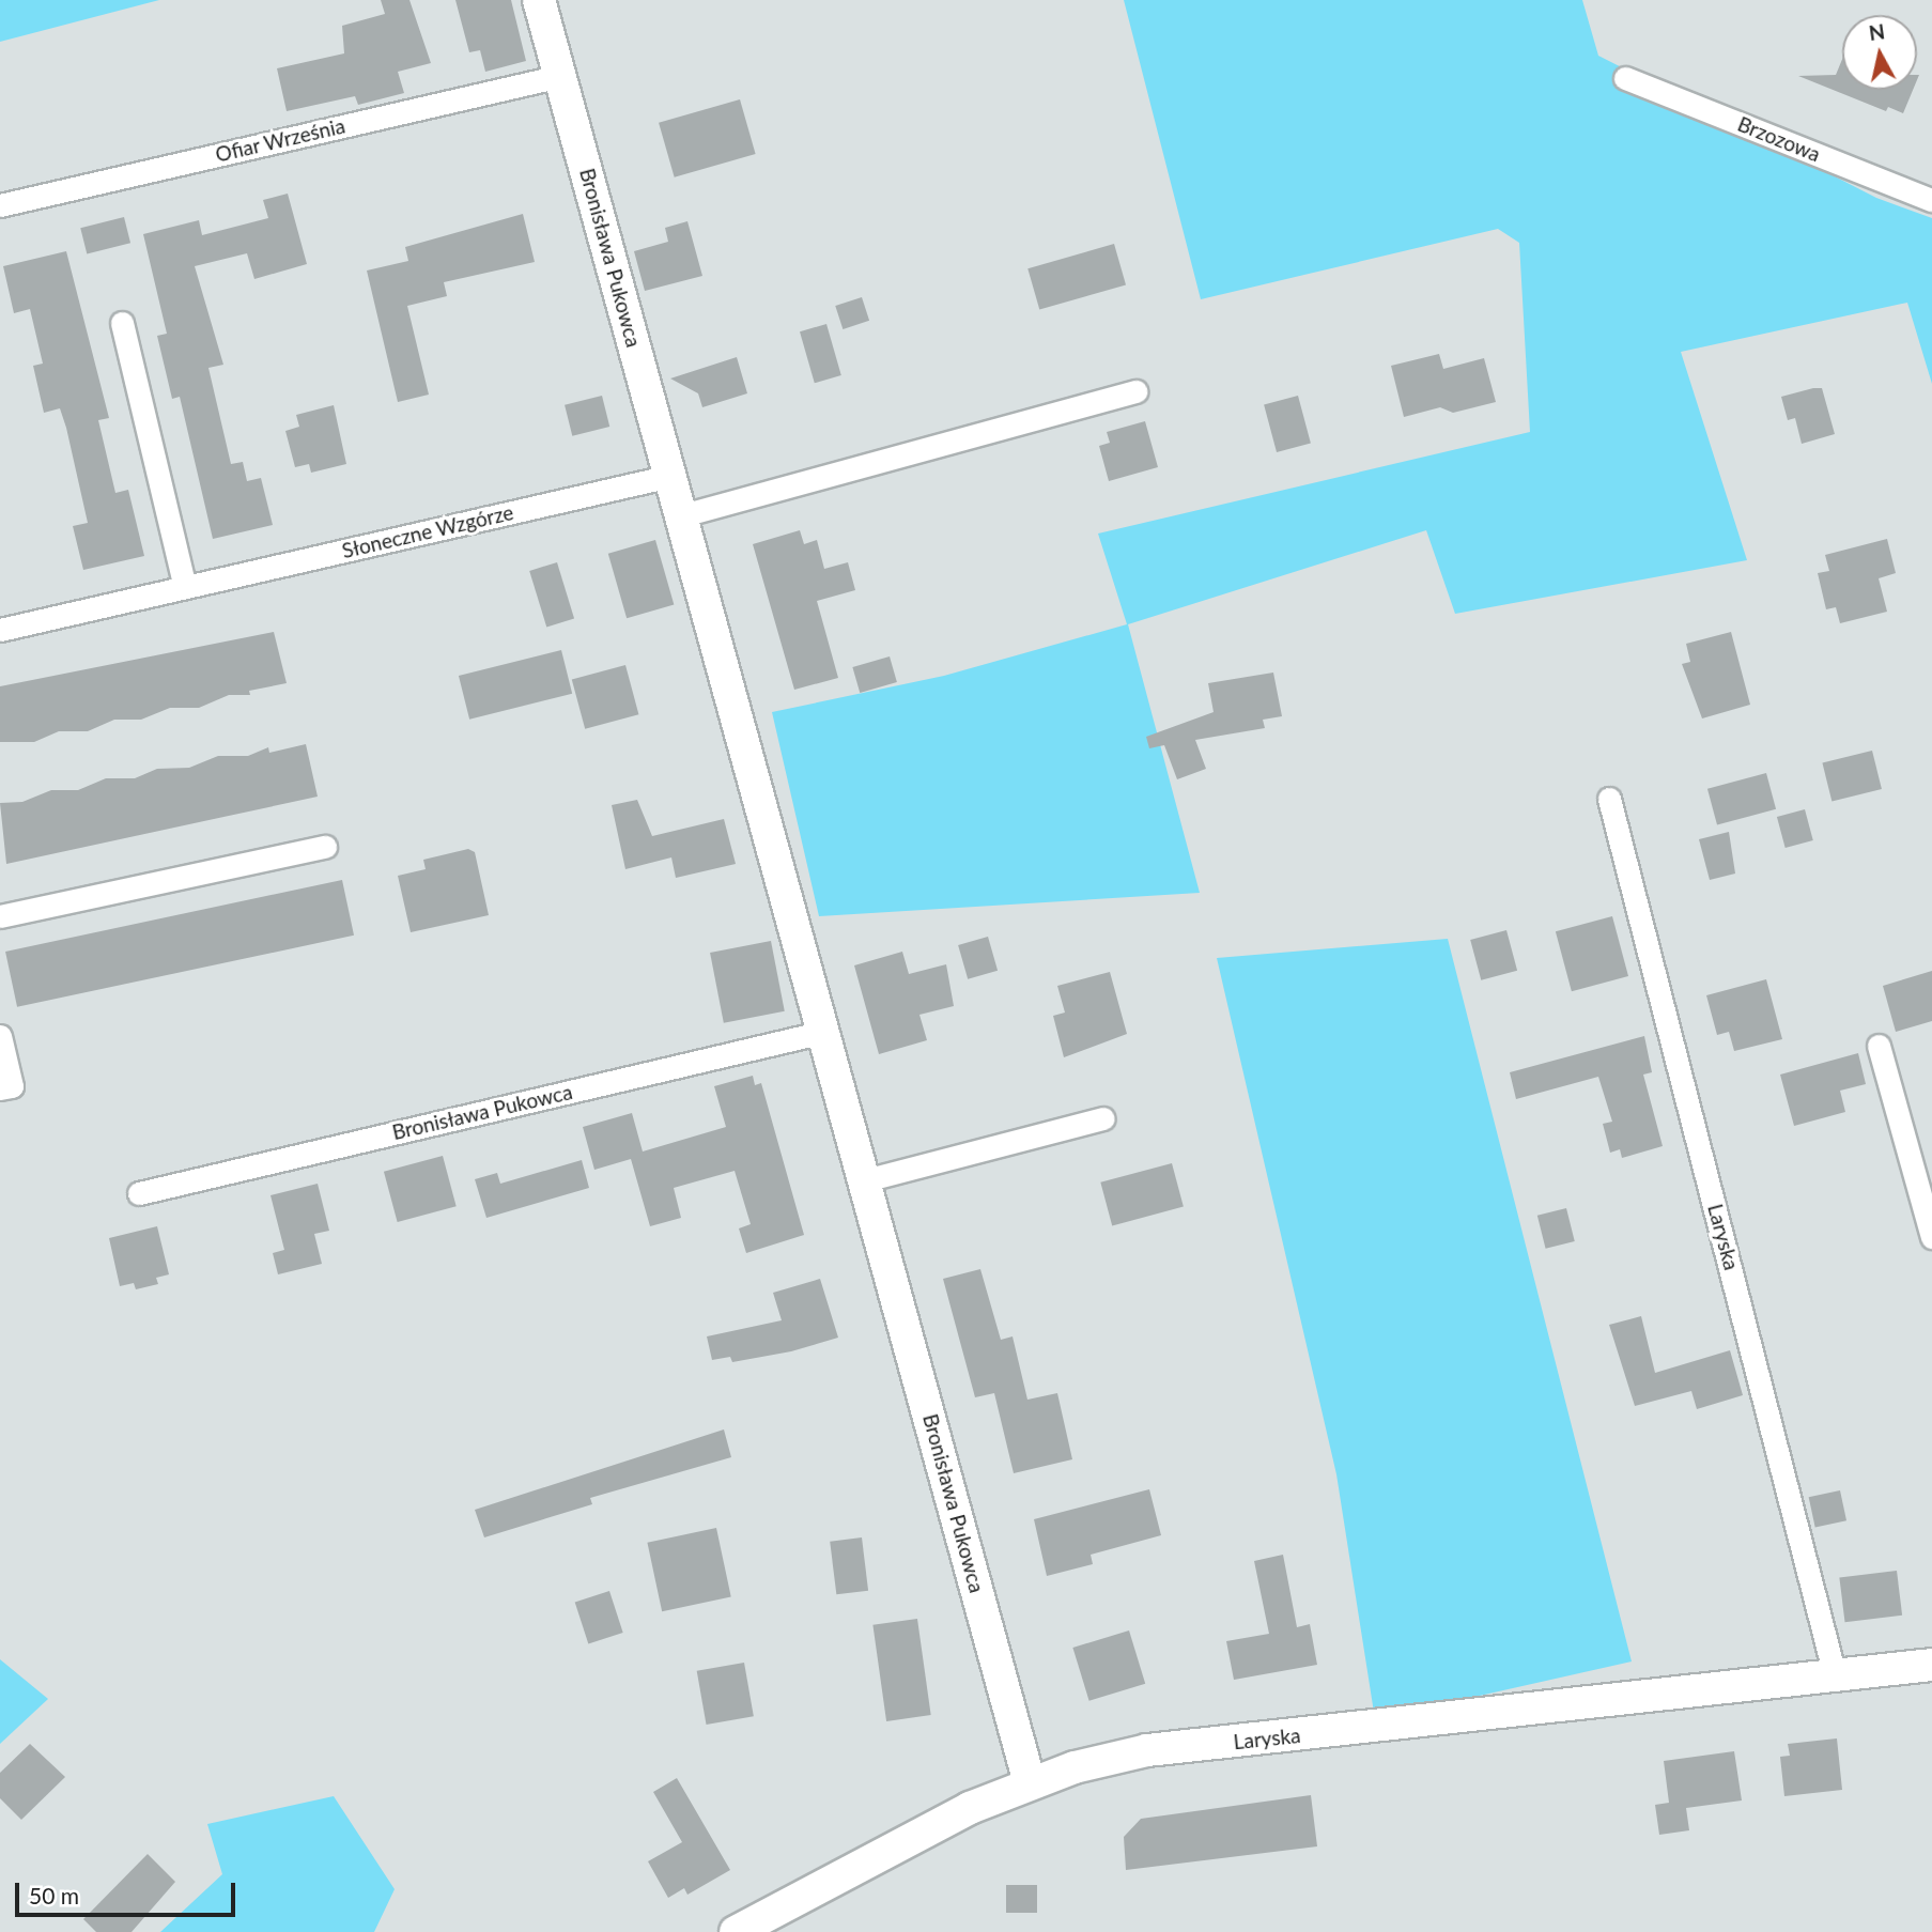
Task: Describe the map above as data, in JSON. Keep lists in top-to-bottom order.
{
  "streets": {
    "street": [
      "Brzozowa",
      "Ofiar Września",
      "Bronisława Pukowca",
      "Słoneczne Wzgórze",
      "Laryska"
    ]
  },
  "crossings": [
    ["Ofiar Września", "Bronisława Pukowca"],
    ["Bronisława Pukowca", "Słoneczne Wzgórze"],
    ["Bronisława Pukowca", "Laryska"]
  ],
  "scale_bar": "50 m",
  "north": "top"
}
